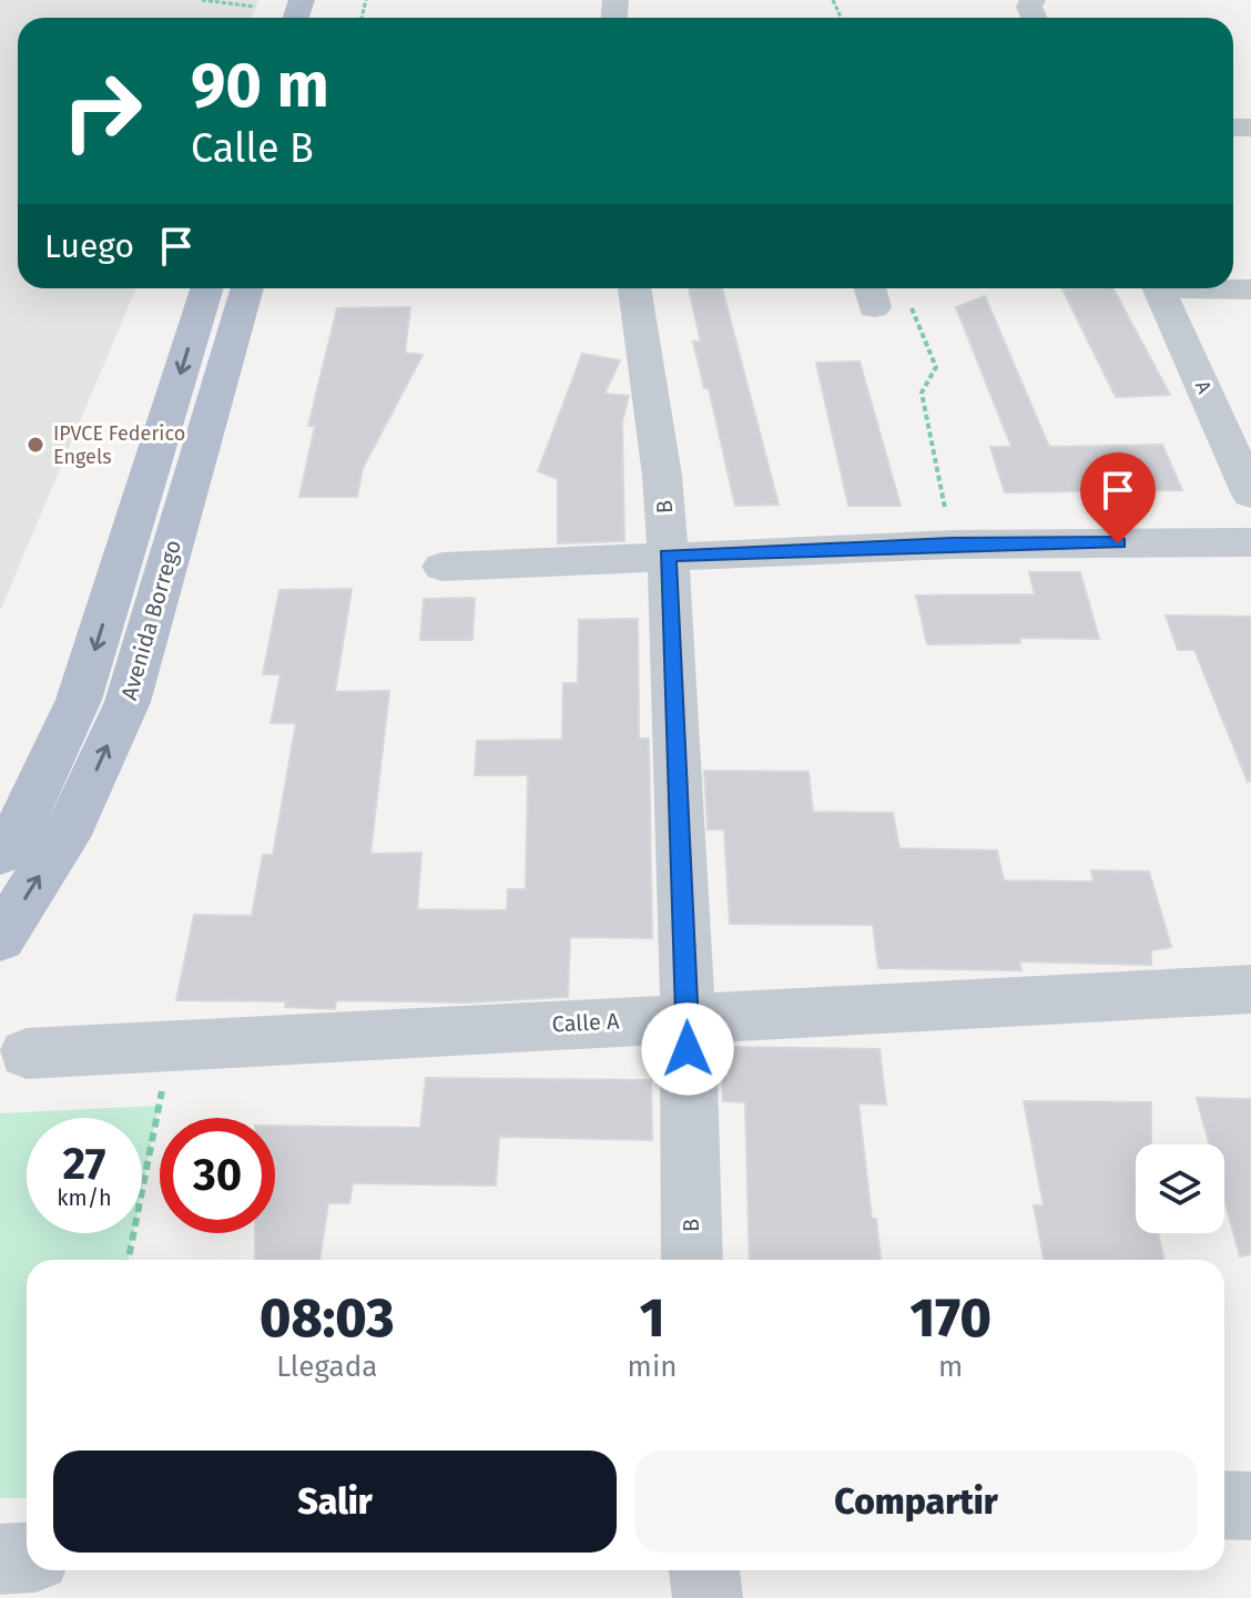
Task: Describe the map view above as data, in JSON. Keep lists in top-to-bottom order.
{
  "streets": {
    "main road": ["Avenida Borrego"],
    "street": ["A", "B", "Calle A"]
  },
  "crossings": [
    ["B", "Calle A"]
  ],
  "places": ["IPVCE Federico Engels"],
  "page": {
    "turn": ["90 m", "Calle B"],
    "then": "Luego",
    "speed": "27 km/h",
    "limit": "30",
    "eta": [
      "08:03",
      "Llegada",
      "1",
      "min",
      "170",
      "m"
    ],
    "buttons": ["Salir", "Compartir"]
  }
}
